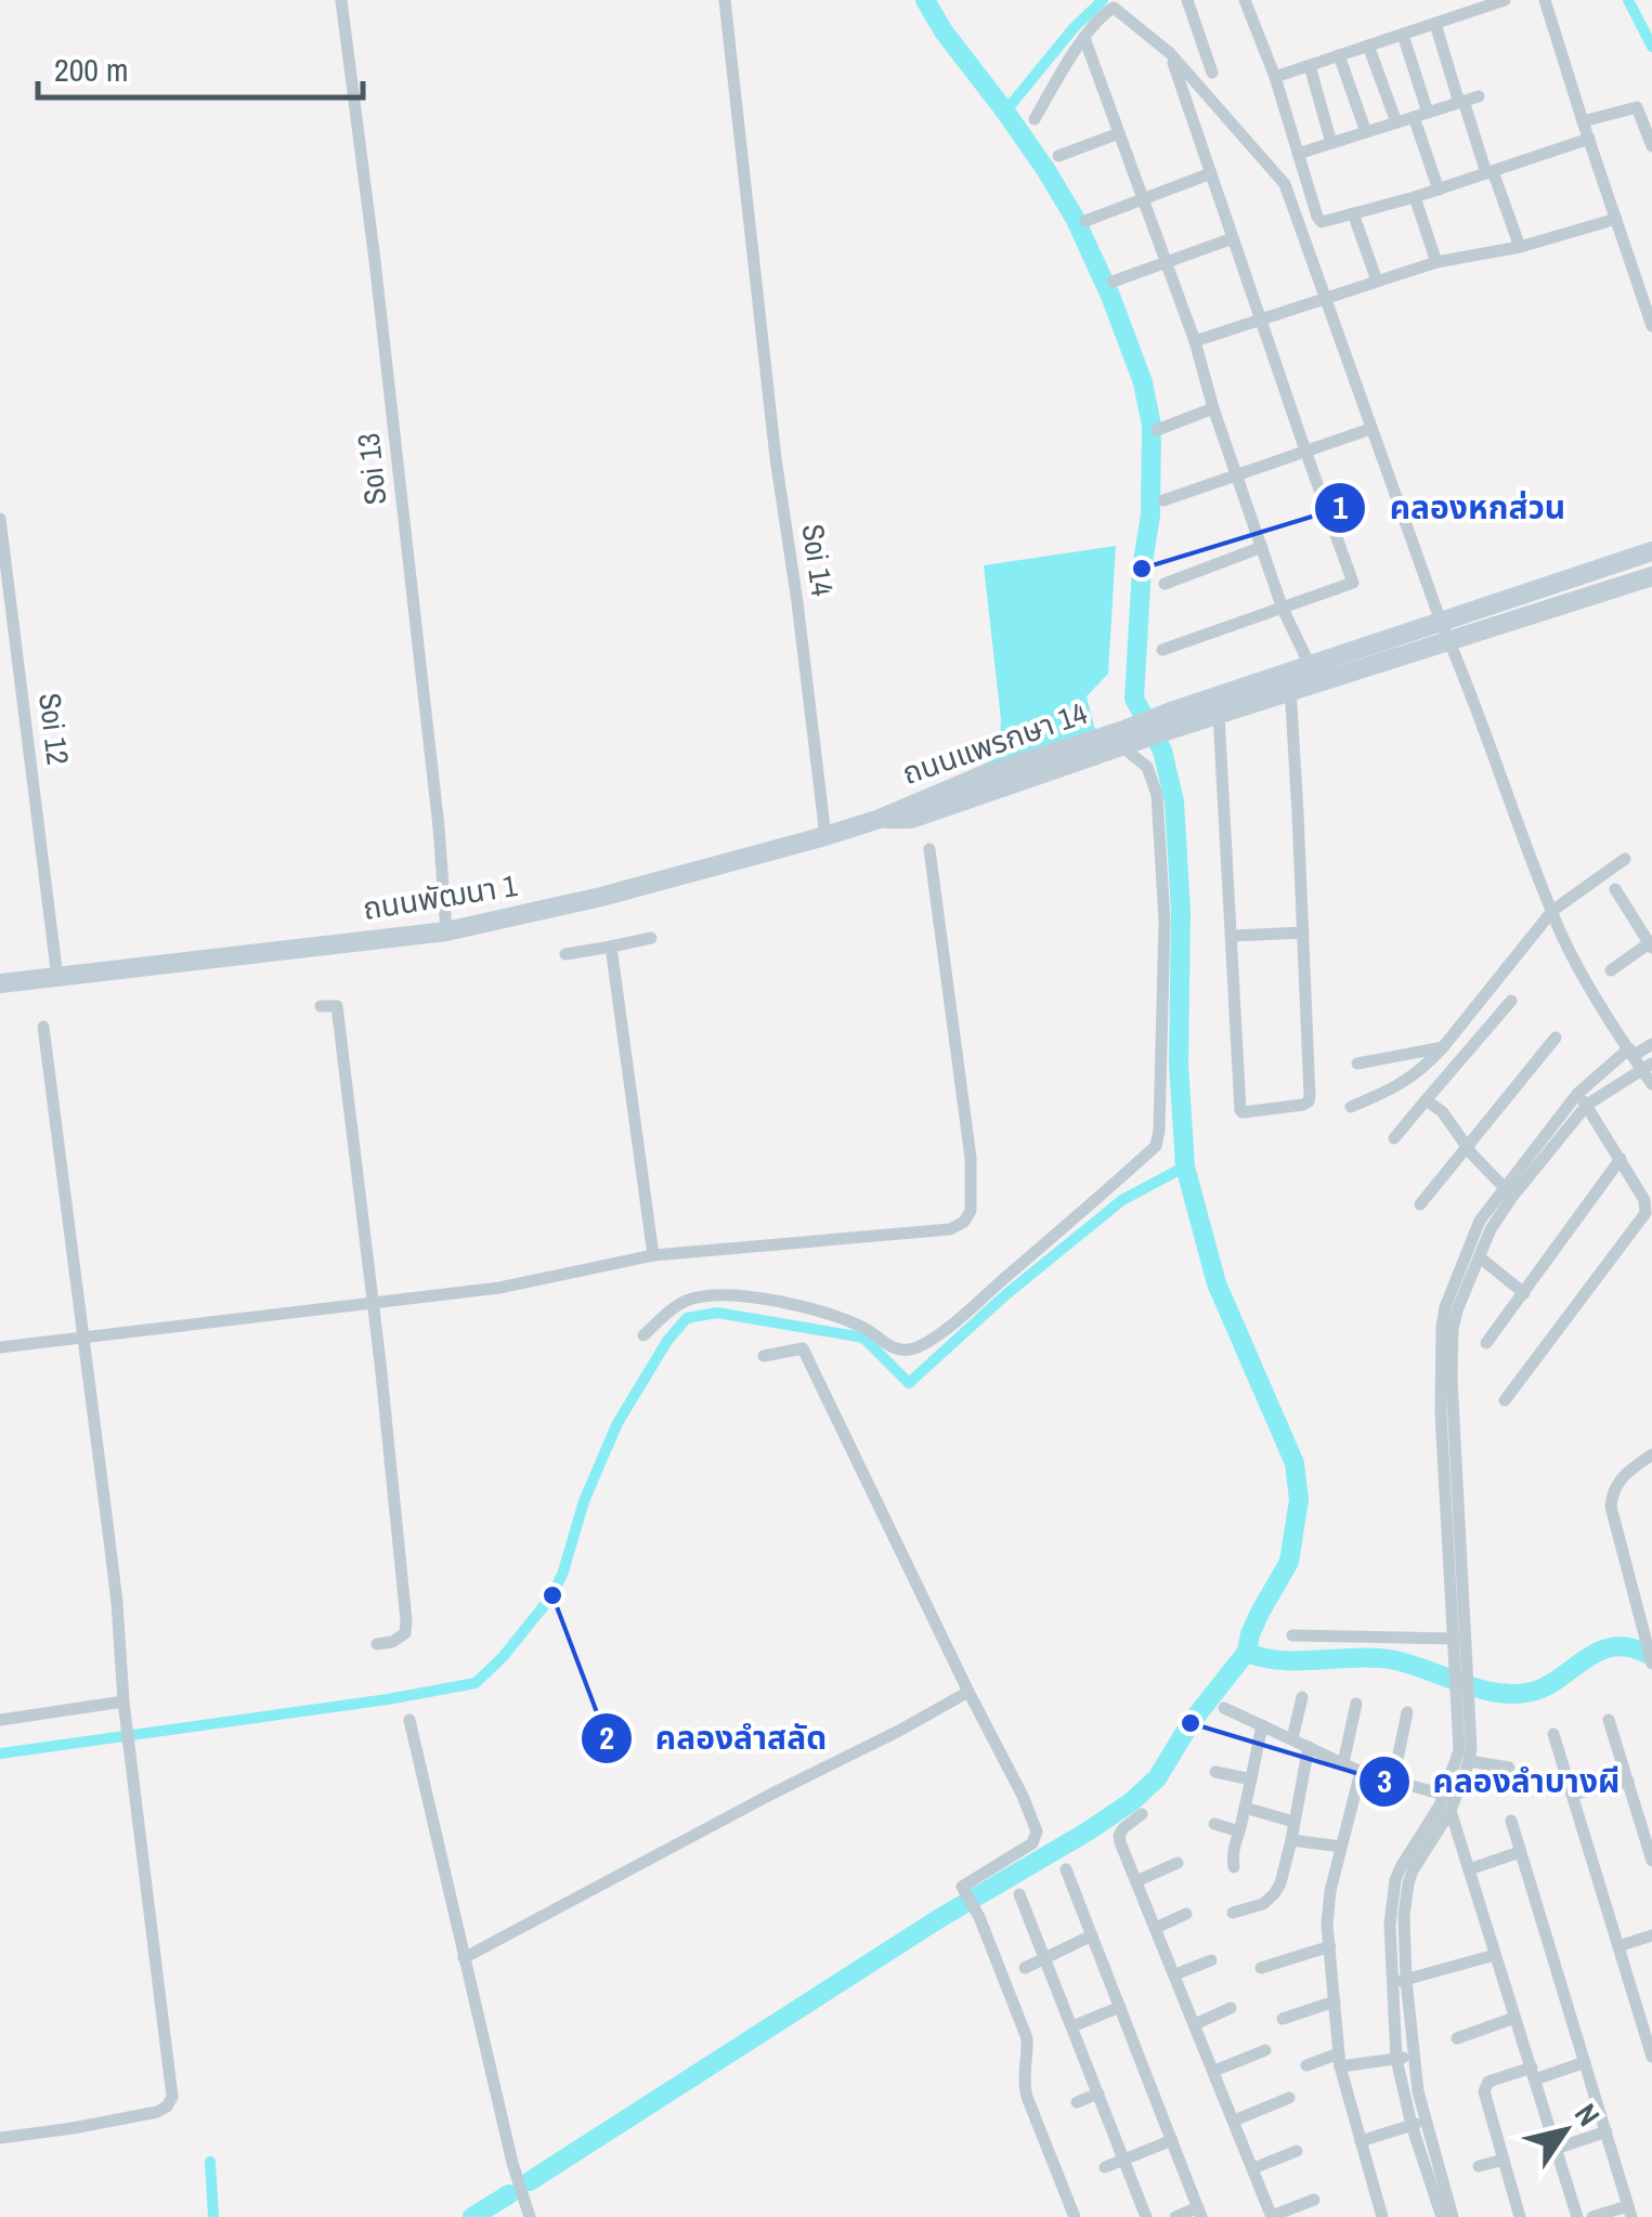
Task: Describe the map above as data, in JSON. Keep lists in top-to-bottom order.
{
  "streets": {
    "main road": ["ถนนแพรกษา 14", "ถนนพัฒนา 1"],
    "street": ["Soi 13", "Soi 14", "Soi 12"]
  },
  "crossings": [
    ["Soi 13", "ถนนพัฒนา 1"],
    ["Soi 14", "ถนนพัฒนา 1"],
    ["Soi 12", "ถนนพัฒนา 1"],
    ["ถนนแพรกษา 14", "ถนนพัฒนา 1"]
  ],
  "places": ["คลองหกส่วน", "คลองลำสลัด", "คลองลำบางผี"],
  "scale_bar": "200 m",
  "north": "top right"
}
